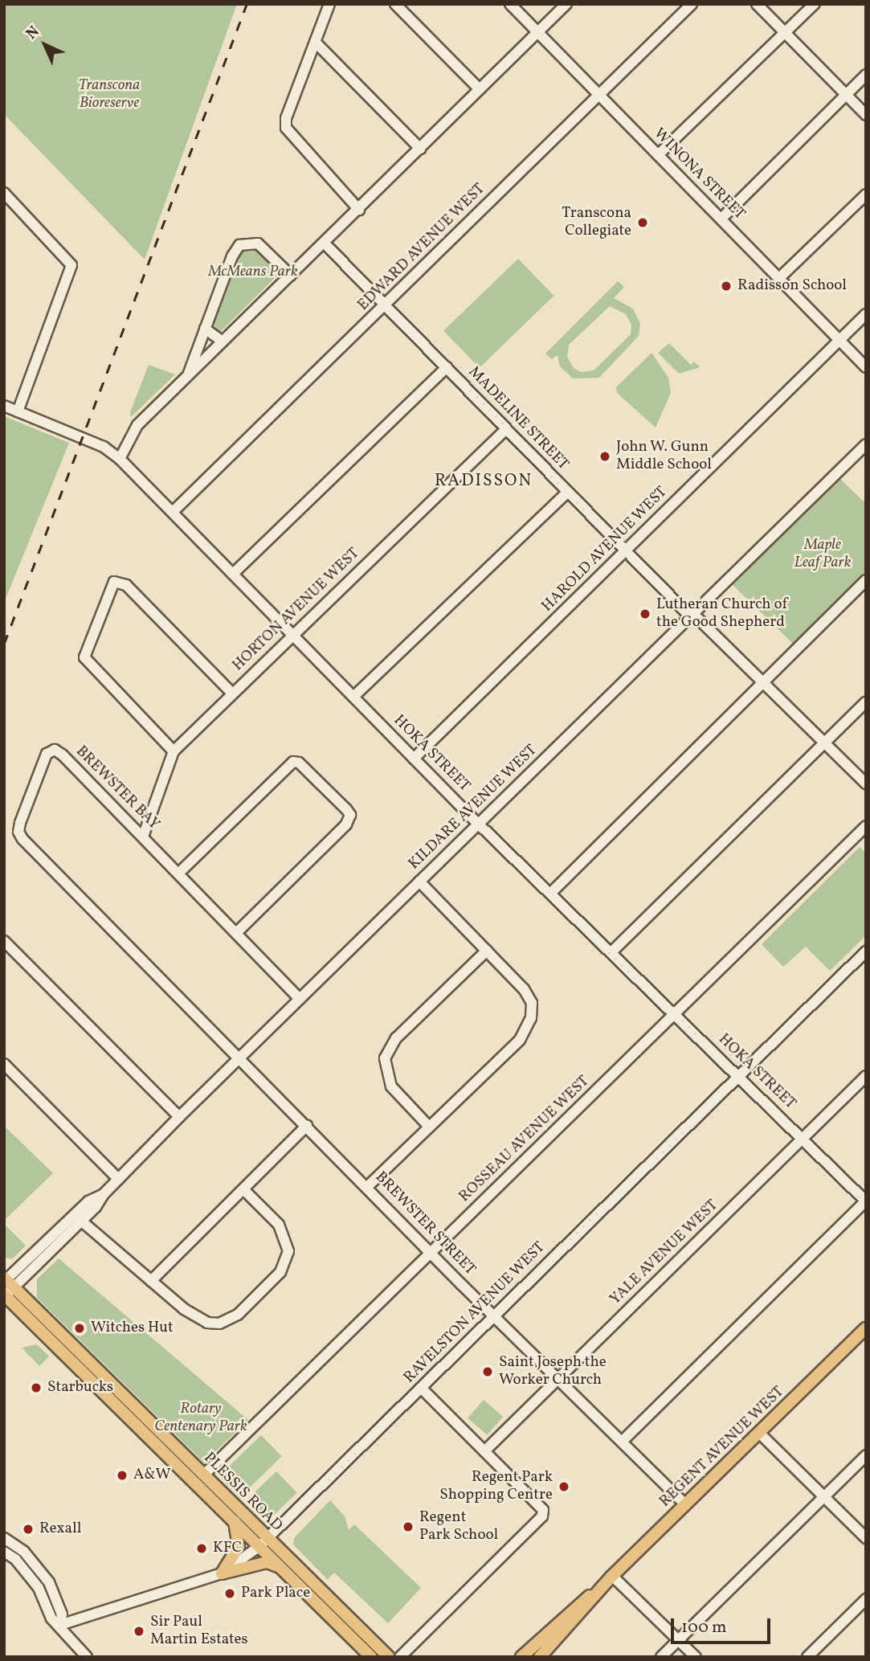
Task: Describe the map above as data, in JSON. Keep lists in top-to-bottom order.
{
  "streets": {
    "main road": ["REGENT AVENUE WEST", "PLESSIS ROAD"],
    "street": [
      "WINONA STREET",
      "EDWARD AVENUE WEST",
      "MADELINE STREET",
      "HAROLD AVENUE WEST",
      "HORTON AVENUE WEST",
      "HOKA STREET",
      "BREWSTER BAY",
      "KILDARE AVENUE WEST",
      "ROSSEAU AVENUE WEST",
      "BREWSTER STREET",
      "YALE AVENUE WEST",
      "RAVELSTON AVENUE WEST"
    ]
  },
  "crossings": [
    ["WINONA STREET", "EDWARD AVENUE WEST"],
    ["WINONA STREET", "HAROLD AVENUE WEST"],
    ["EDWARD AVENUE WEST", "MADELINE STREET"],
    ["EDWARD AVENUE WEST", "HOKA STREET"],
    ["MADELINE STREET", "HAROLD AVENUE WEST"],
    ["MADELINE STREET", "HORTON AVENUE WEST"],
    ["MADELINE STREET", "KILDARE AVENUE WEST"],
    ["HAROLD AVENUE WEST", "HOKA STREET"],
    ["HORTON AVENUE WEST", "HOKA STREET"],
    ["HORTON AVENUE WEST", "BREWSTER BAY"],
    ["HOKA STREET", "KILDARE AVENUE WEST"],
    ["HOKA STREET", "ROSSEAU AVENUE WEST"],
    ["HOKA STREET", "YALE AVENUE WEST"],
    ["HOKA STREET", "RAVELSTON AVENUE WEST"],
    ["BREWSTER BAY", "KILDARE AVENUE WEST"],
    ["BREWSTER BAY", "BREWSTER STREET"],
    ["KILDARE AVENUE WEST", "BREWSTER STREET"],
    ["KILDARE AVENUE WEST", "PLESSIS ROAD"],
    ["ROSSEAU AVENUE WEST", "BREWSTER STREET"],
    ["ROSSEAU AVENUE WEST", "PLESSIS ROAD"],
    ["BREWSTER STREET", "YALE AVENUE WEST"],
    ["BREWSTER STREET", "RAVELSTON AVENUE WEST"],
    ["BREWSTER STREET", "REGENT AVENUE WEST"],
    ["RAVELSTON AVENUE WEST", "PLESSIS ROAD"]
  ],
  "districts": ["RADISSON"],
  "parks": [
    "Transcona Bioreserve",
    "McMeans Park",
    "Maple Leaf Park",
    "Rotary Centenary Park"
  ],
  "places": [
    "Transcona Collegiate",
    "Radisson School",
    "John W. Gunn Middle School",
    "Lutheran Church of the Good Shepherd",
    "Witches Hut",
    "Saint Joseph the Worker Church",
    "Starbucks",
    "A&W",
    "Regent Park Shopping Centre",
    "Regent Park School",
    "Rexall",
    "KFC",
    "Park Place",
    "Sir Paul Martin Estates"
  ],
  "scale_bar": "100 m",
  "north": "top left"
}
